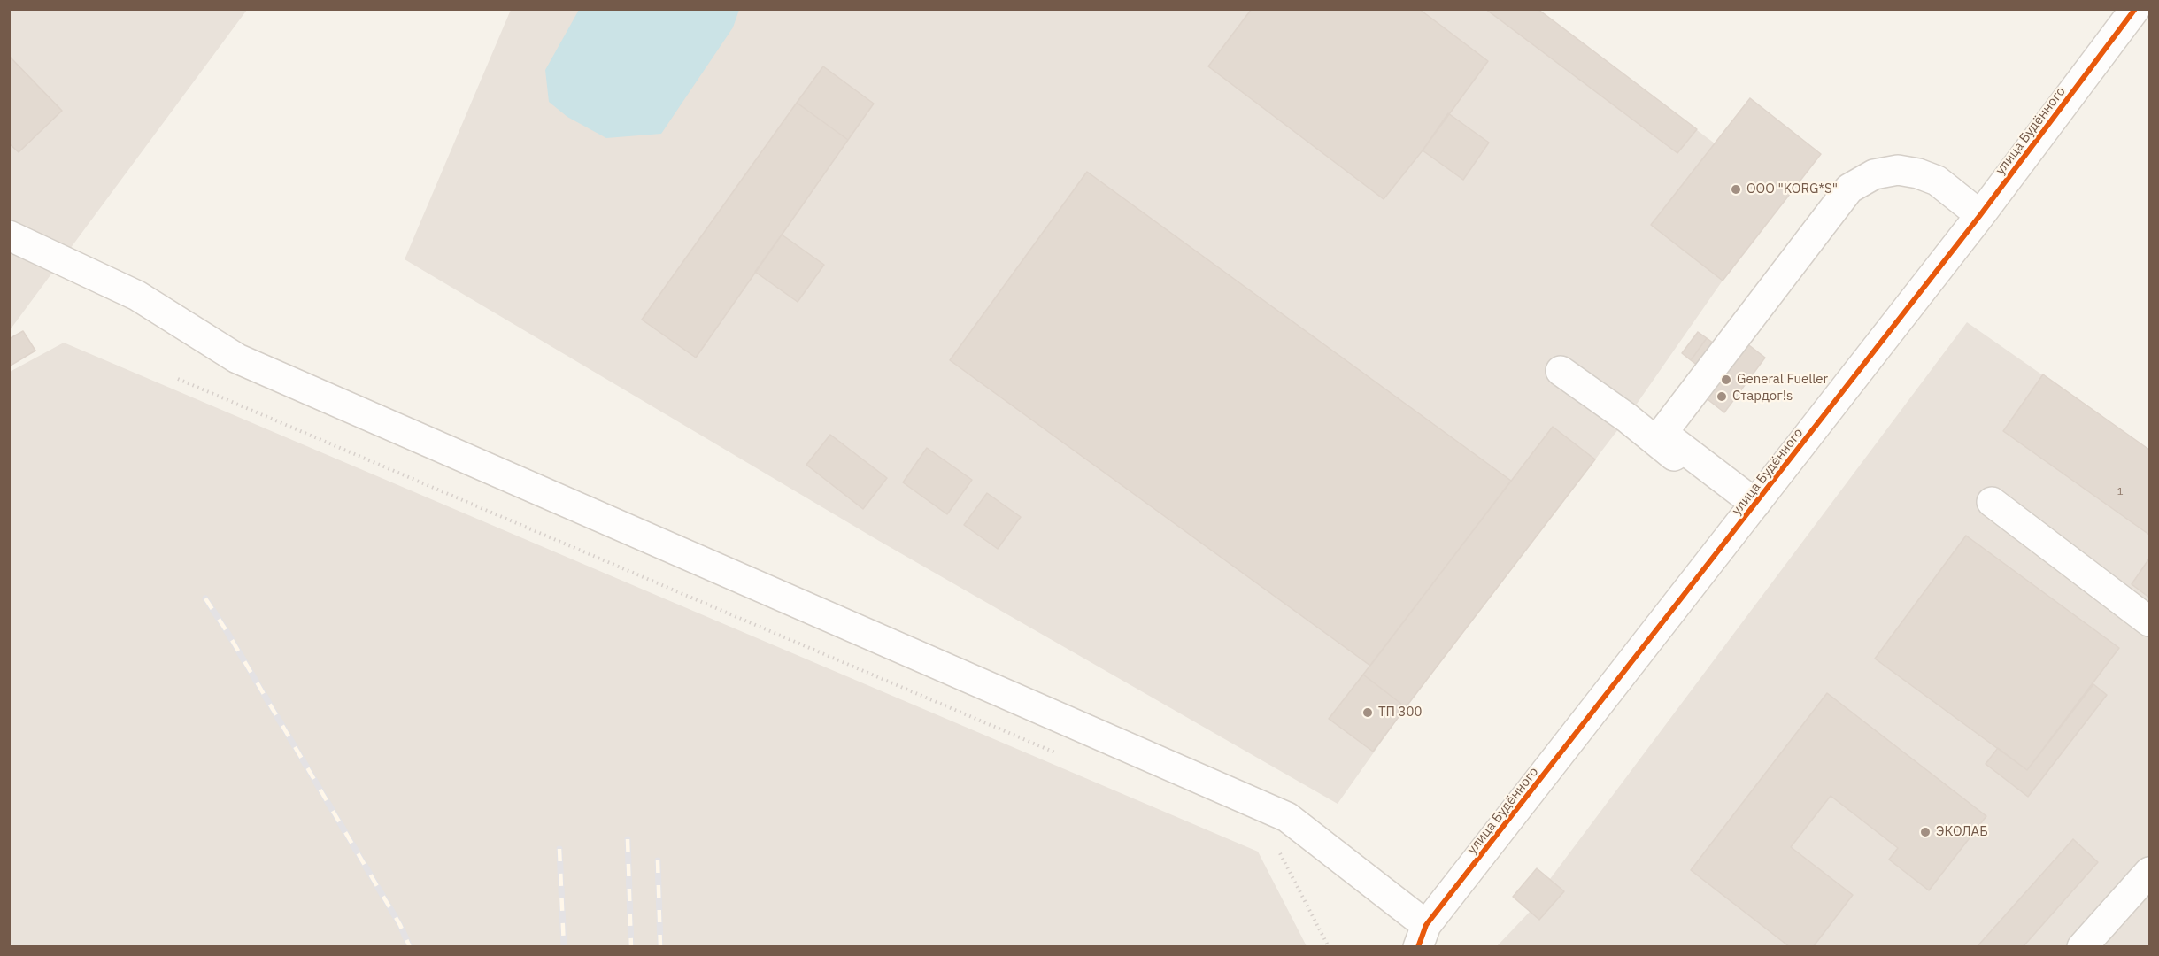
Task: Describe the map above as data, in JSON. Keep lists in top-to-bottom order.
{
  "streets": {
    "street": ["улица Будённого"]
  },
  "places": [
    "ООО \"KORG*S\"",
    "General Fueller",
    "Стардог!s",
    "ТП 300",
    "ЭКОЛАБ"
  ],
  "house_numbers": ["1"]
}
